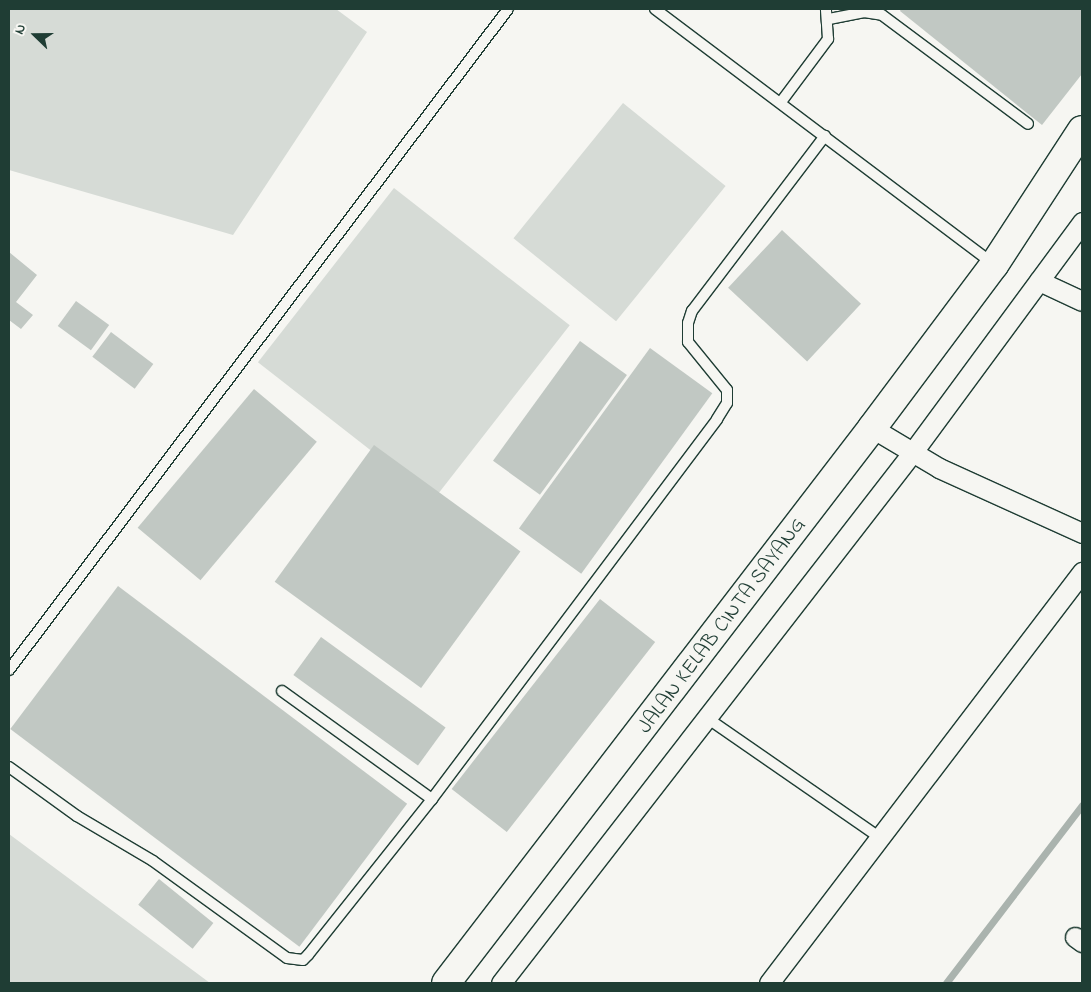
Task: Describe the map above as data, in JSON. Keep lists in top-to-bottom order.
{
  "streets": {
    "main road": ["JALAN KELAB CINTA SAYANG"]
  },
  "north": "left"
}
